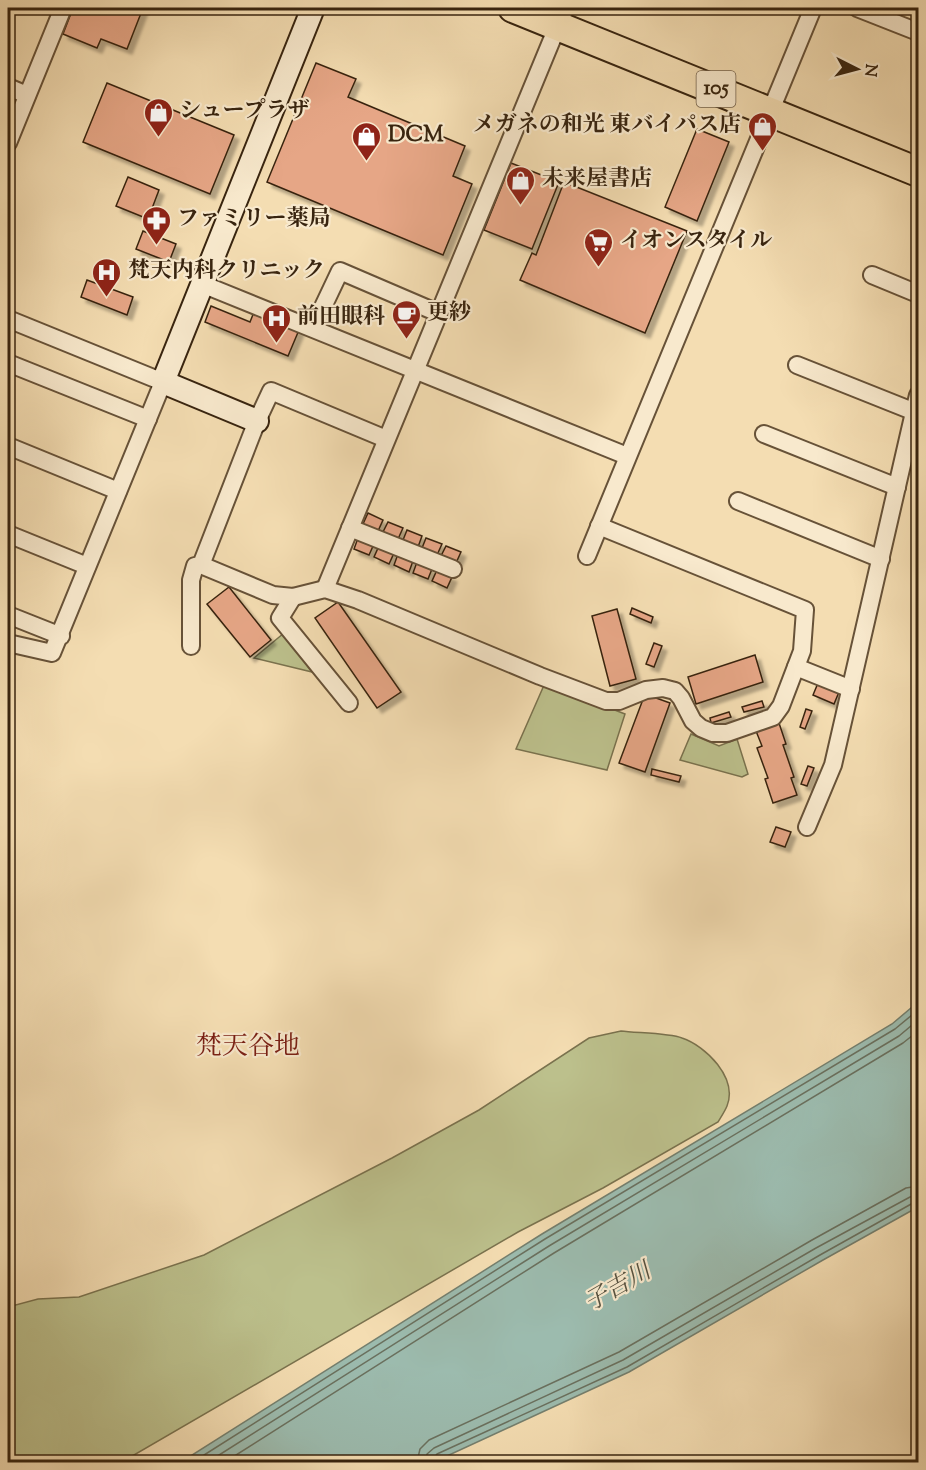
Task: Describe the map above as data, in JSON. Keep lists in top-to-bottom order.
{
  "streets": {
    "highway": ["105"]
  },
  "districts": ["梵天谷地"],
  "water": ["子吉川"],
  "places": {
    "shop": [
      "シュープラザ",
      "メガネの和光 東バイパス店",
      "DCM",
      "未来屋書店"
    ],
    "pharmacy": ["ファミリー薬局"],
    "supermarket": ["イオンスタイル"],
    "hospital": ["梵天内科クリニック", "前田眼科"],
    "cafe": ["更紗"]
  },
  "north": "right"
}
